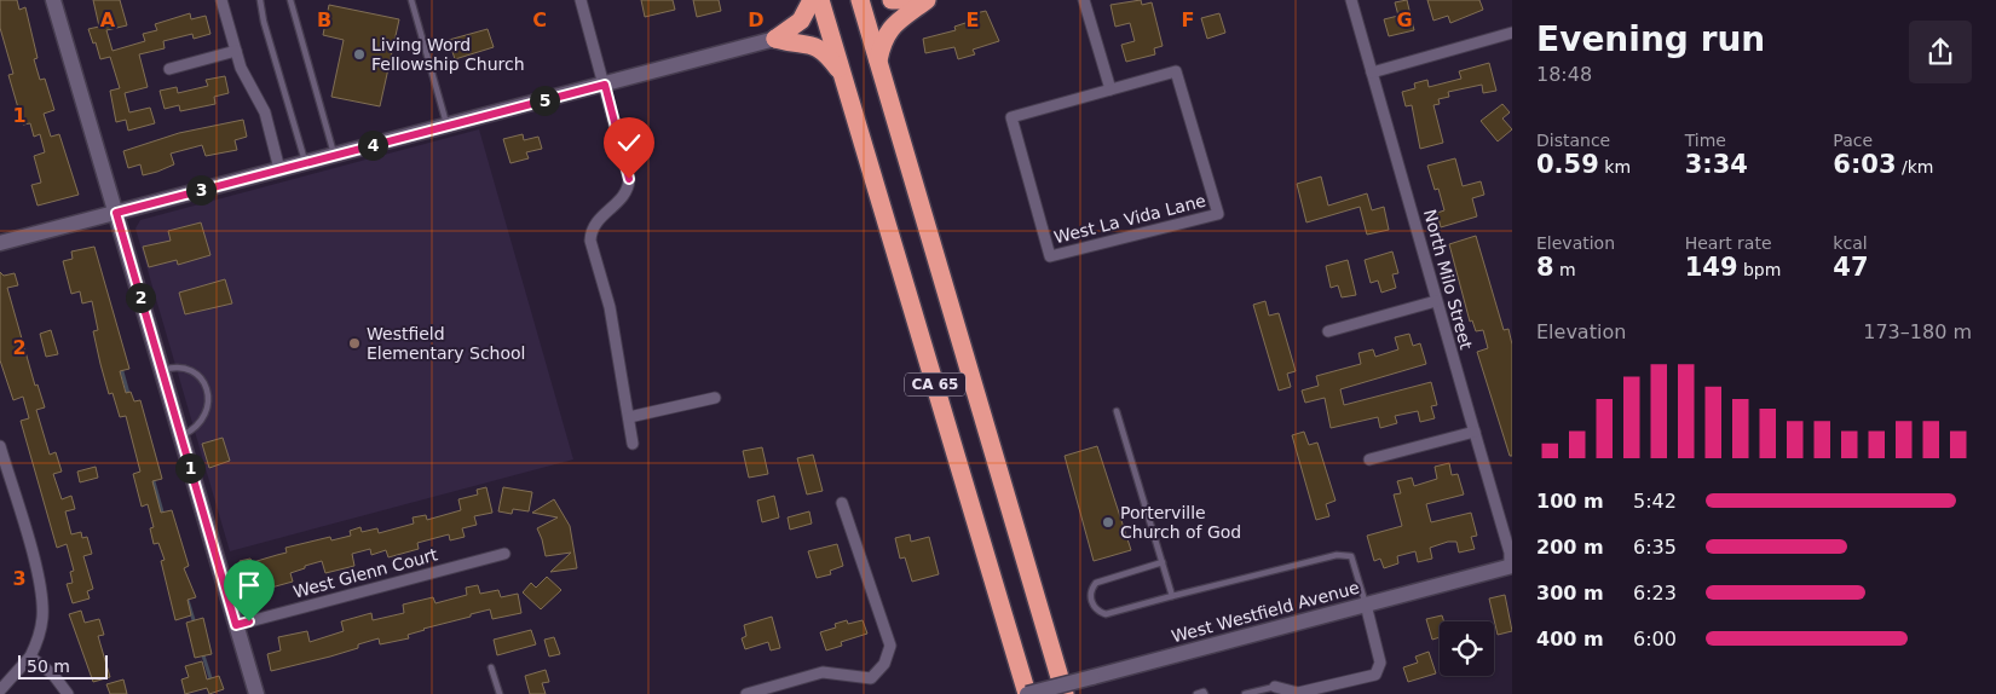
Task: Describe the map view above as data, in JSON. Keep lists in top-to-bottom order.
{
  "streets": {
    "highway": ["CA 65"],
    "street": [
      "West La Vida Lane",
      "North Milo Street",
      "West Glenn Court",
      "West Westfield Avenue"
    ]
  },
  "crossings": [
    ["North Milo Street", "West Westfield Avenue"],
    ["CA 65", "West Westfield Avenue"]
  ],
  "places": ["Living Word Fellowship Church", "Westfield Elementary School", "Porterville Church of God"],
  "scale_bar": "50 m",
  "page": {
    "heading": ["Evening run", "18:48"],
    "pins": [
      "5",
      "4",
      "3",
      "2",
      "1"
    ],
    "stats": [
      ["Distance", "0.59 km"],
      ["Time", "3:34"],
      ["Pace", "6:03 /km"],
      ["Elevation", "8 m"],
      ["Heart rate", "149 bpm"],
      ["kcal", "47"]
    ],
    "chart": ["Elevation", "173–180 m"],
    "list": [
      {
        "name": "100 m",
        "note": "5:42"
      },
      {
        "name": "200 m",
        "note": "6:35"
      },
      {
        "name": "300 m",
        "note": "6:23"
      },
      {
        "name": "400 m",
        "note": "6:00"
      }
    ],
    "scale": "50 m"
  },
  "grid": {
    "columns": [
      "A",
      "B",
      "C",
      "D",
      "E",
      "F",
      "G"
    ],
    "rows": ["1", "2", "3"]
  }
}
